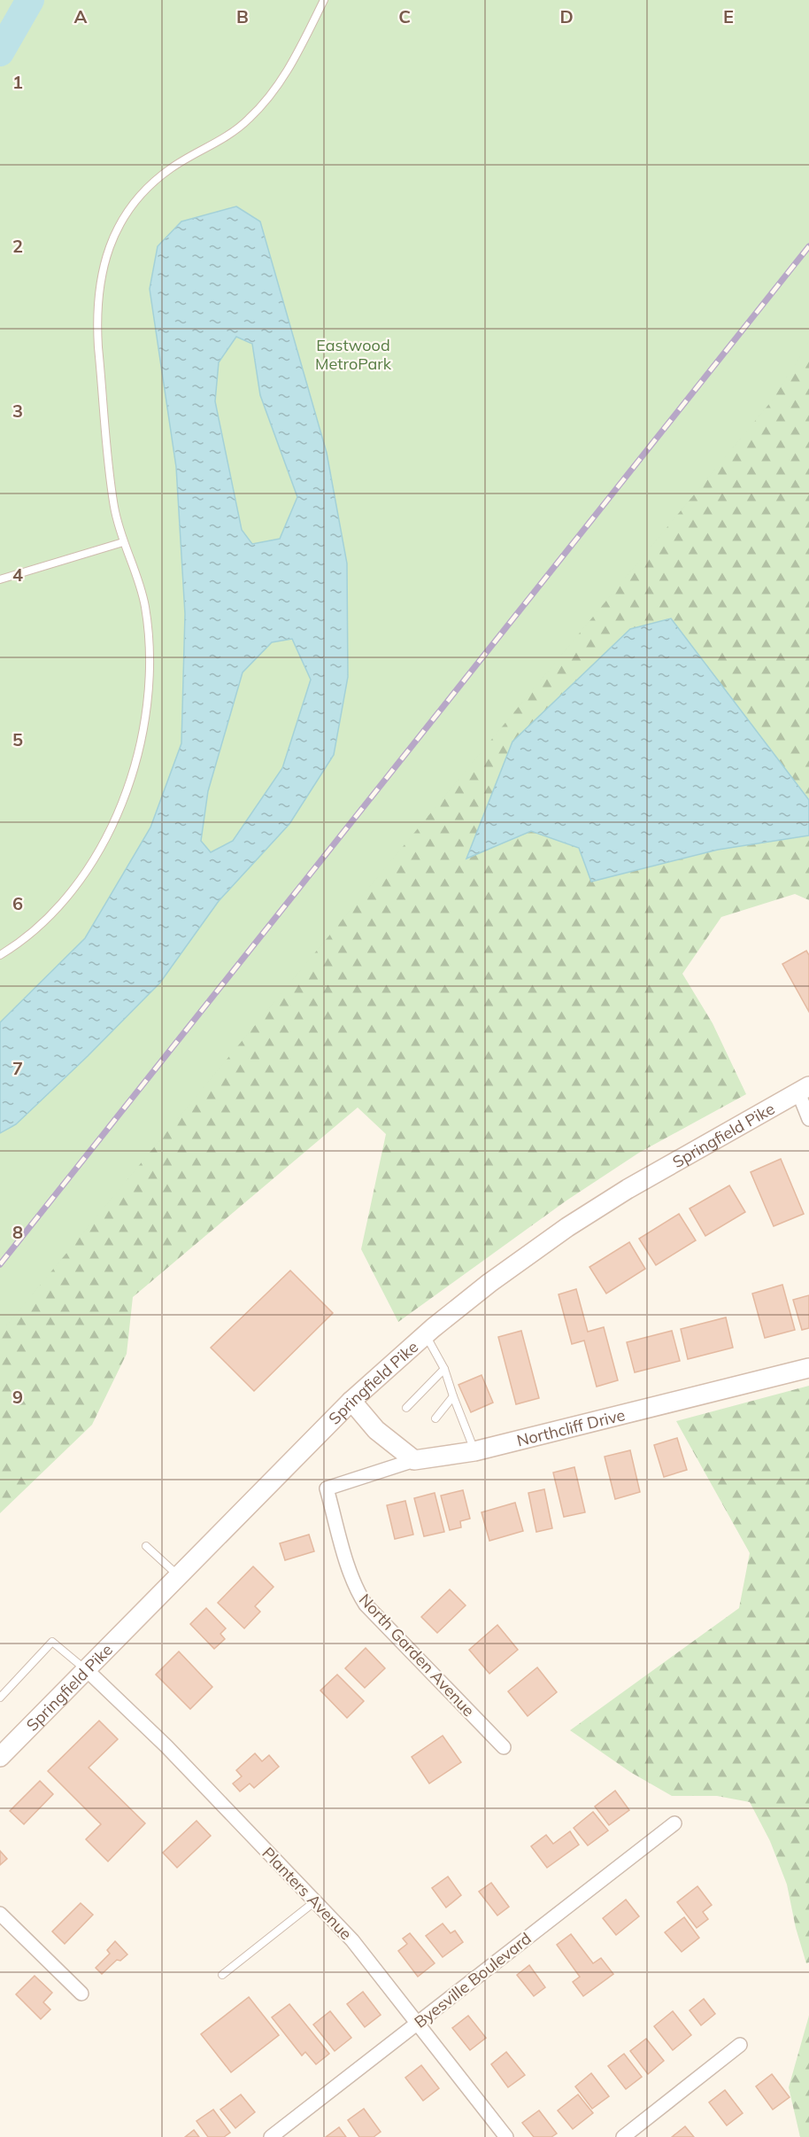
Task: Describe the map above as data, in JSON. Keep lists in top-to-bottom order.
{
  "streets": {
    "main road": ["Springfield Pike", "Northcliff Drive"],
    "street": ["North Garden Avenue", "Planters Avenue", "Byesville Boulevard"]
  },
  "crossings": [
    ["Springfield Pike", "Planters Avenue"],
    ["Northcliff Drive", "North Garden Avenue"],
    ["Planters Avenue", "Byesville Boulevard"]
  ],
  "parks": ["Eastwood MetroPark"],
  "grid": {
    "columns": [
      "A",
      "B",
      "C",
      "D",
      "E"
    ],
    "rows": [
      "1",
      "2",
      "3",
      "4",
      "5",
      "6",
      "7",
      "8",
      "9"
    ]
  }
}
